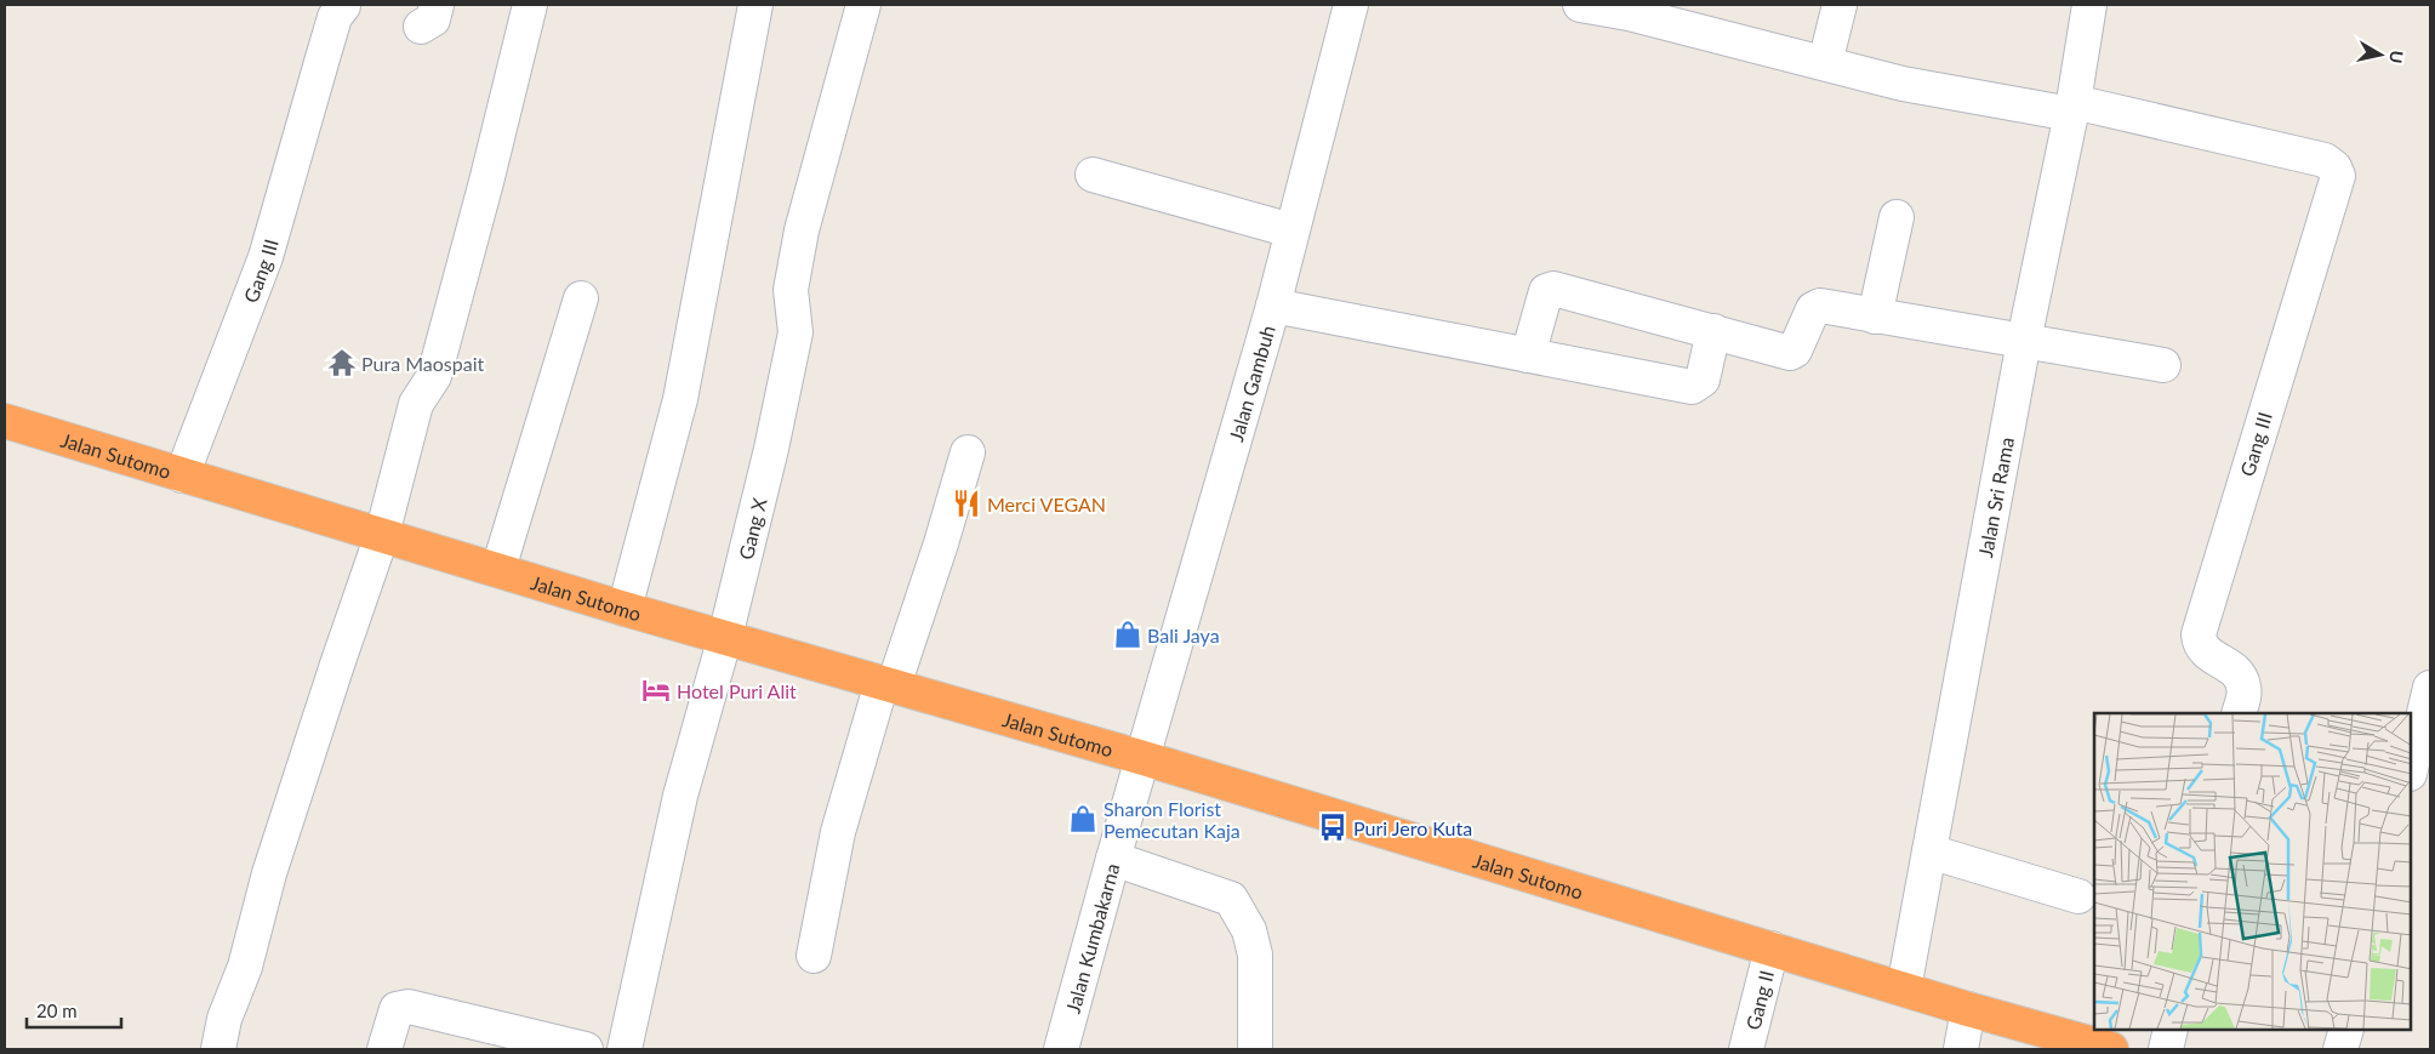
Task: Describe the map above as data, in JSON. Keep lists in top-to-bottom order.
{
  "streets": {
    "highway": ["Jalan Sutomo"],
    "street": [
      "Gang III",
      "Jalan Gambuh",
      "Jalan Sri Rama",
      "Gang X",
      "Jalan Kumbakarna",
      "Gang II"
    ]
  },
  "crossings": [
    ["Gang III", "Jalan Sutomo"],
    ["Gang III", "Jalan Sri Rama"],
    ["Jalan Gambuh", "Jalan Sutomo"],
    ["Jalan Gambuh", "Jalan Kumbakarna"],
    ["Jalan Sutomo", "Jalan Sri Rama"],
    ["Jalan Sutomo", "Gang X"],
    ["Jalan Sutomo", "Jalan Kumbakarna"],
    ["Jalan Sutomo", "Gang II"]
  ],
  "places": {
    "temple": ["Pura Maospait"],
    "restaurant": ["Merci VEGAN"],
    "shop": ["Bali Jaya", "Sharon Florist Pemecutan Kaja"],
    "hotel": ["Hotel Puri Alit"],
    "bus stop": ["Puri Jero Kuta"]
  },
  "scale_bar": "20 m",
  "north": "right"
}
